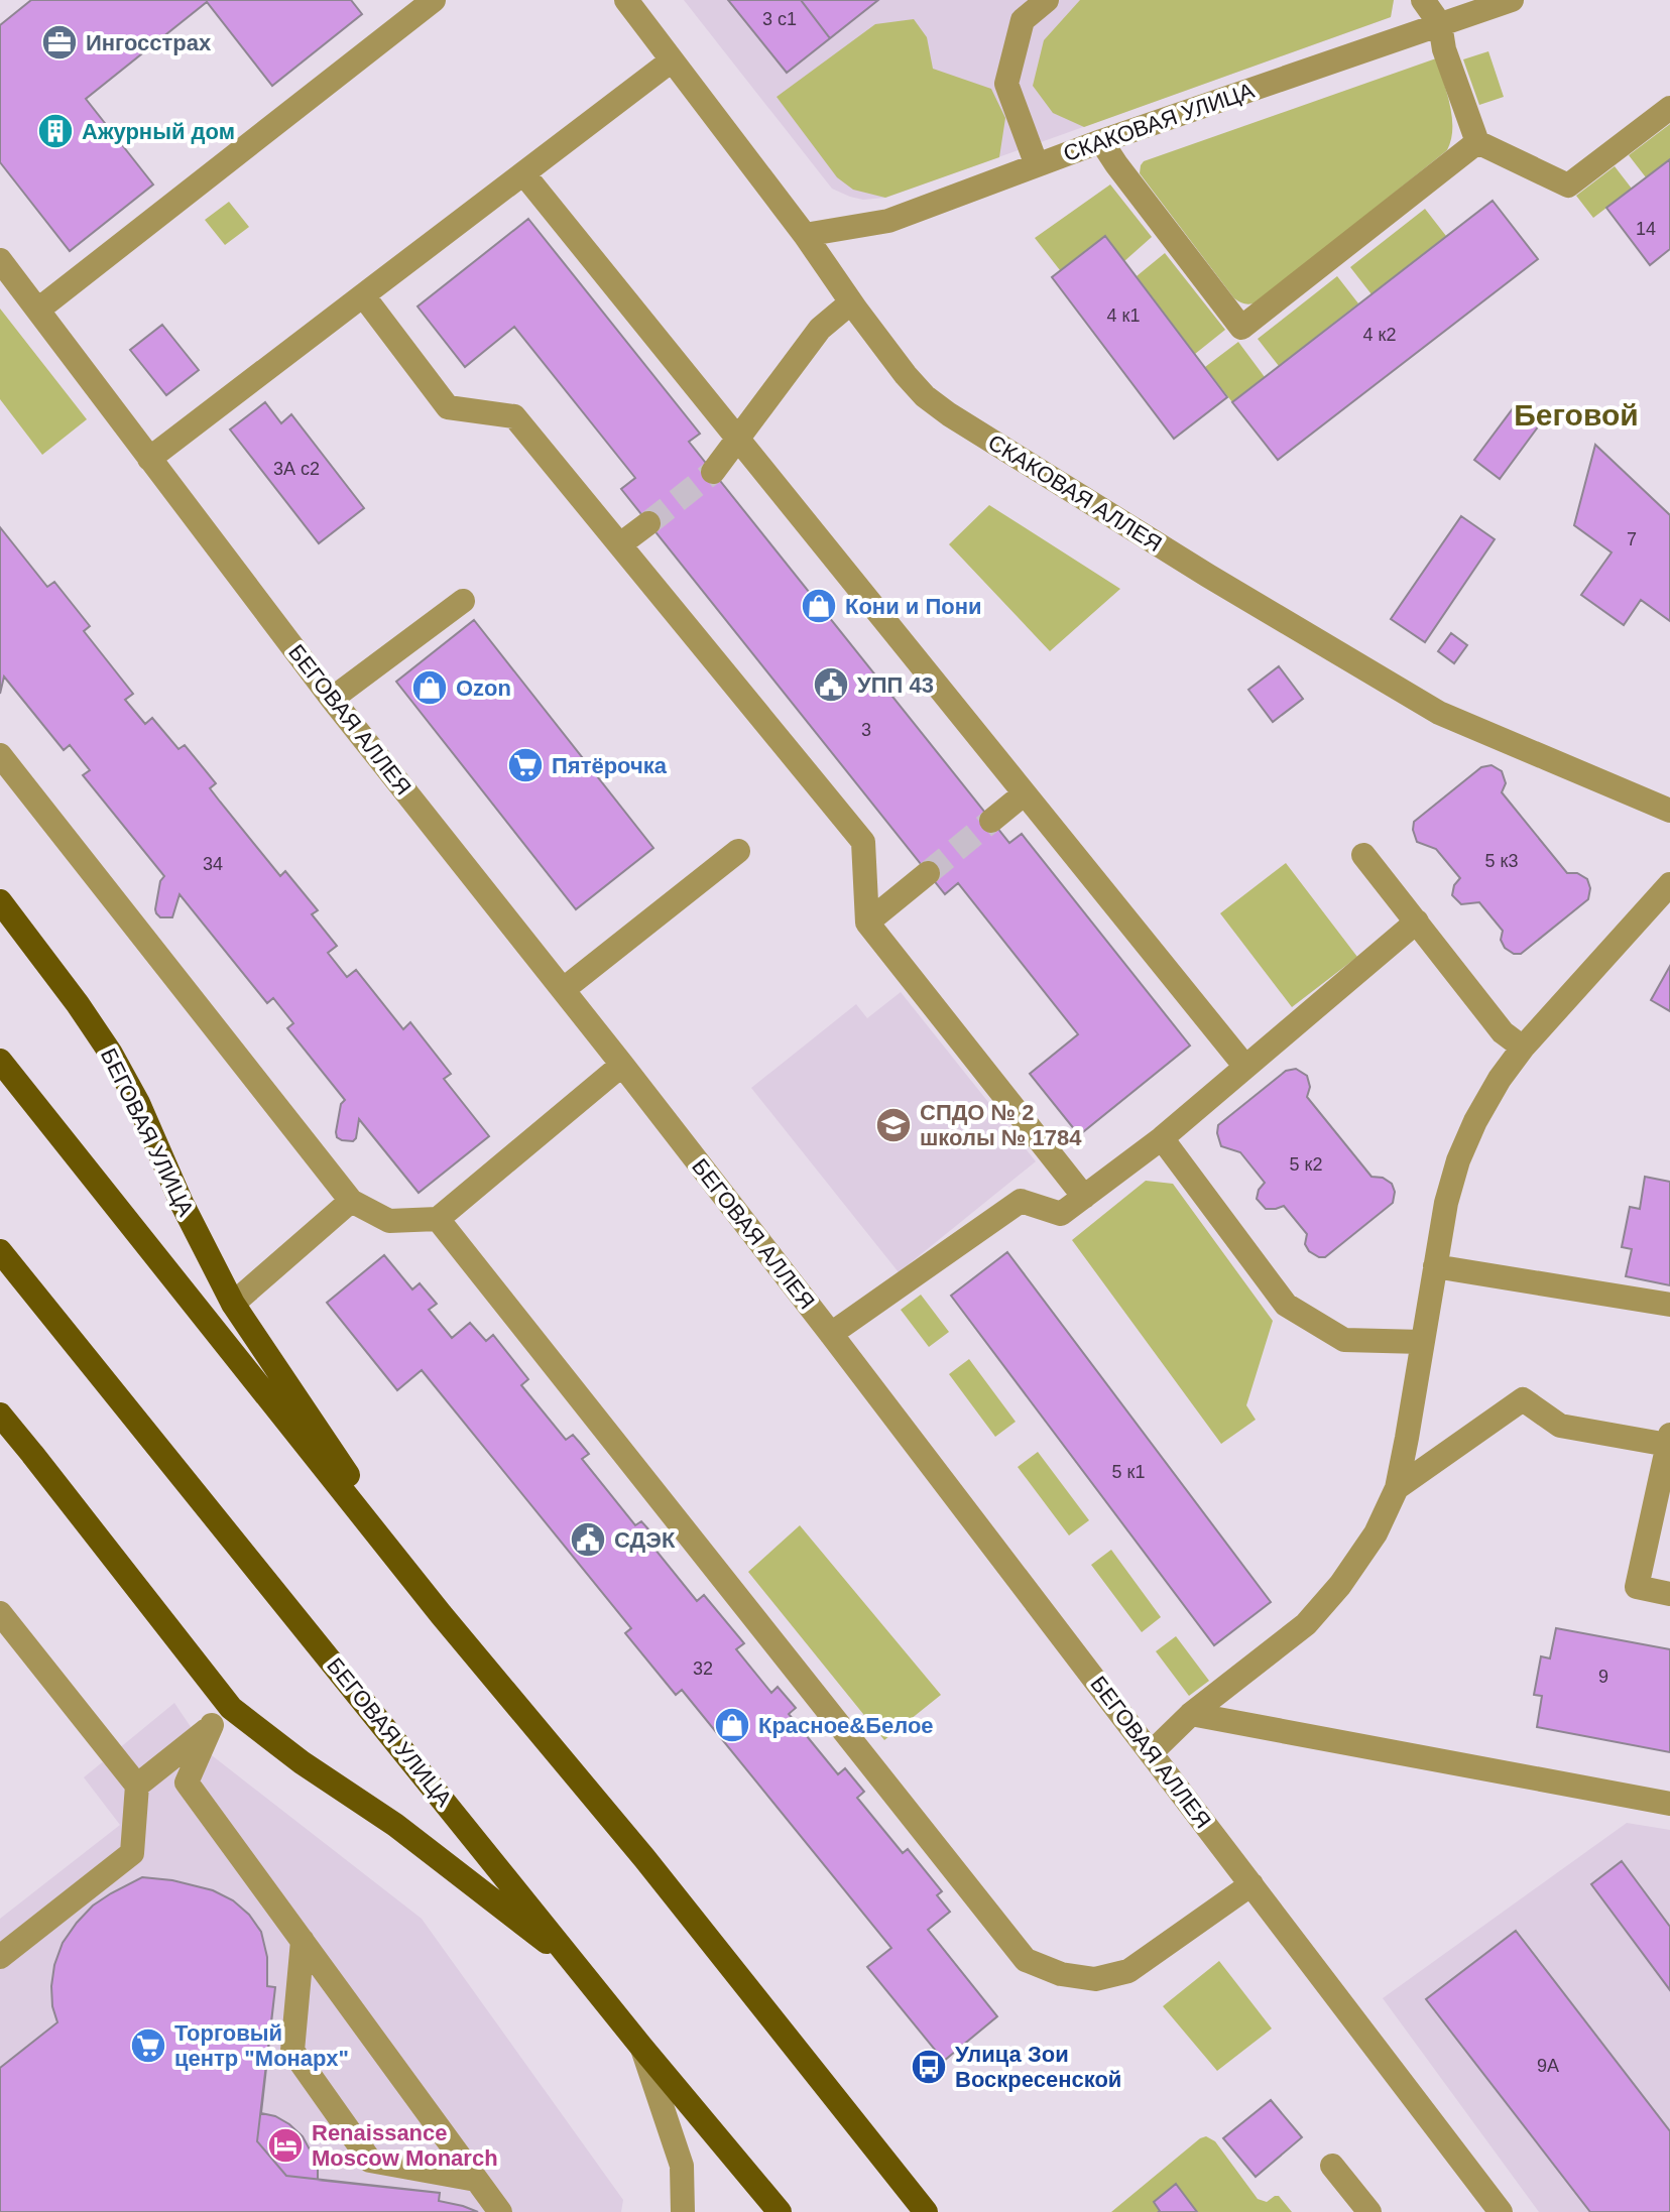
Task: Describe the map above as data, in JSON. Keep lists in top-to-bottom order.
{
  "streets": {
    "main road": ["БЕГОВАЯ УЛИЦА"],
    "street": ["СКАКОВАЯ УЛИЦА", "СКАКОВАЯ АЛЛЕЯ", "БЕГОВАЯ АЛЛЕЯ"]
  },
  "crossings": [
    ["СКАКОВАЯ УЛИЦА", "СКАКОВАЯ АЛЛЕЯ"]
  ],
  "districts": ["Беговой"],
  "places": {
    "office": ["Ингосстрах"],
    "building": ["Ажурный дом"],
    "shop": ["Кони и Пони", "Ozon", "Красное&Белое"],
    "public building": ["УПП 43", "СДЭК"],
    "supermarket": ["Пятёрочка", "Торговый центр \"Монарх\""],
    "school or university": ["СПДО № 2 школы № 1784"],
    "bus stop": ["Улица Зои Воскресенской"],
    "hotel": ["Renaissance Moscow Monarch"]
  },
  "house_numbers": [
    "3 с1",
    "14",
    "4 к1",
    "4 к2",
    "3А с2",
    "7",
    "3",
    "5 к3",
    "34",
    "5 к2",
    "5 к1",
    "32",
    "9",
    "9А"
  ]
}
